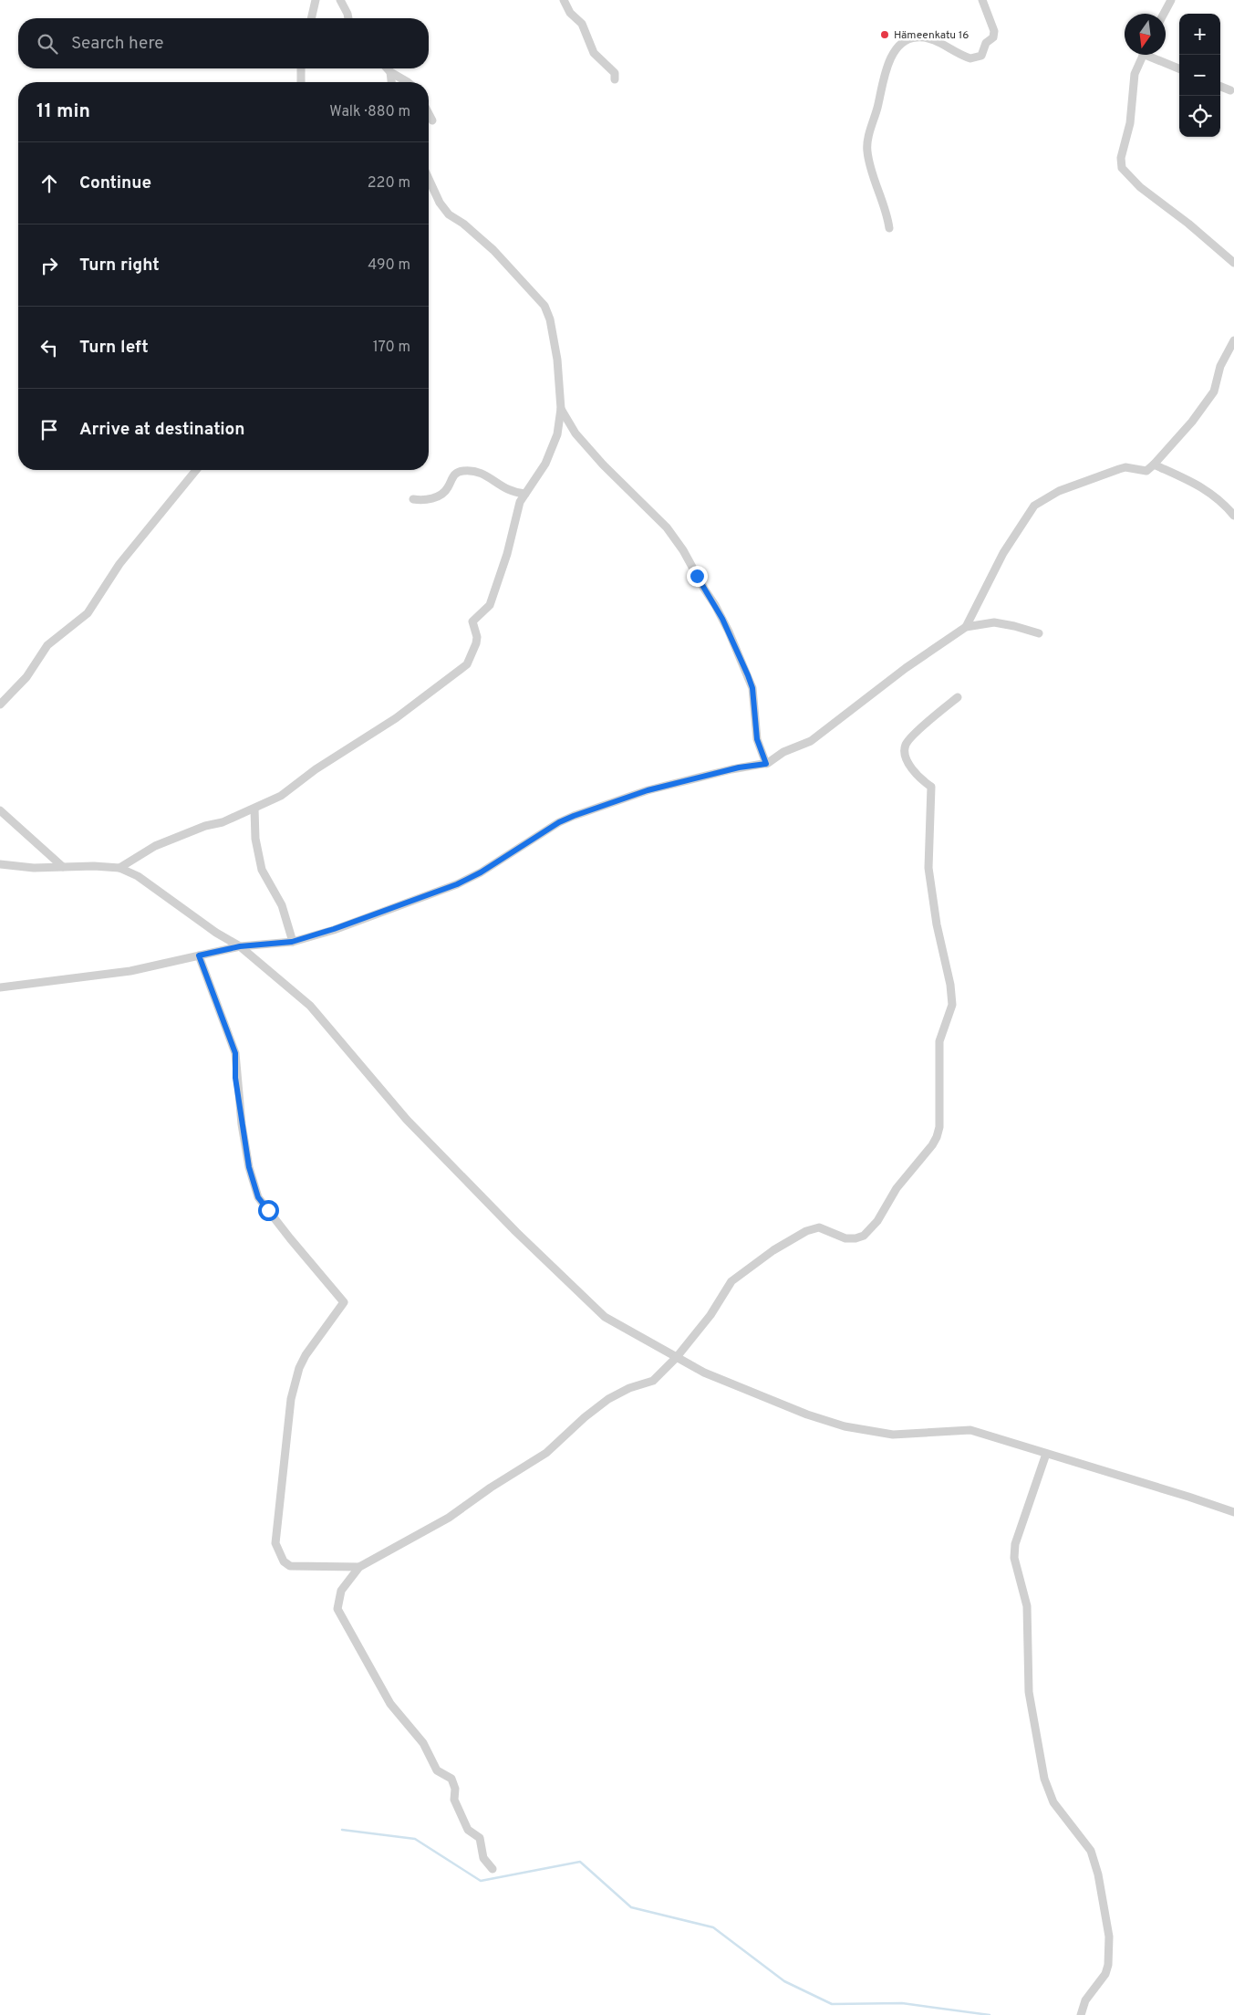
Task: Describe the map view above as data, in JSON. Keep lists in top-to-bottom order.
{
  "places": ["Hämeenkatu 16"],
  "north": "bottom",
  "page": {
    "map_buttons": ["+", "−"],
    "search": "Search here",
    "heading": ["11 min", "Walk · 880 m"],
    "list": [
      ["Continue", "220 m"],
      ["Turn right", "490 m"],
      ["Turn left", "170 m"],
      "Arrive at destination"
    ]
  }
}
